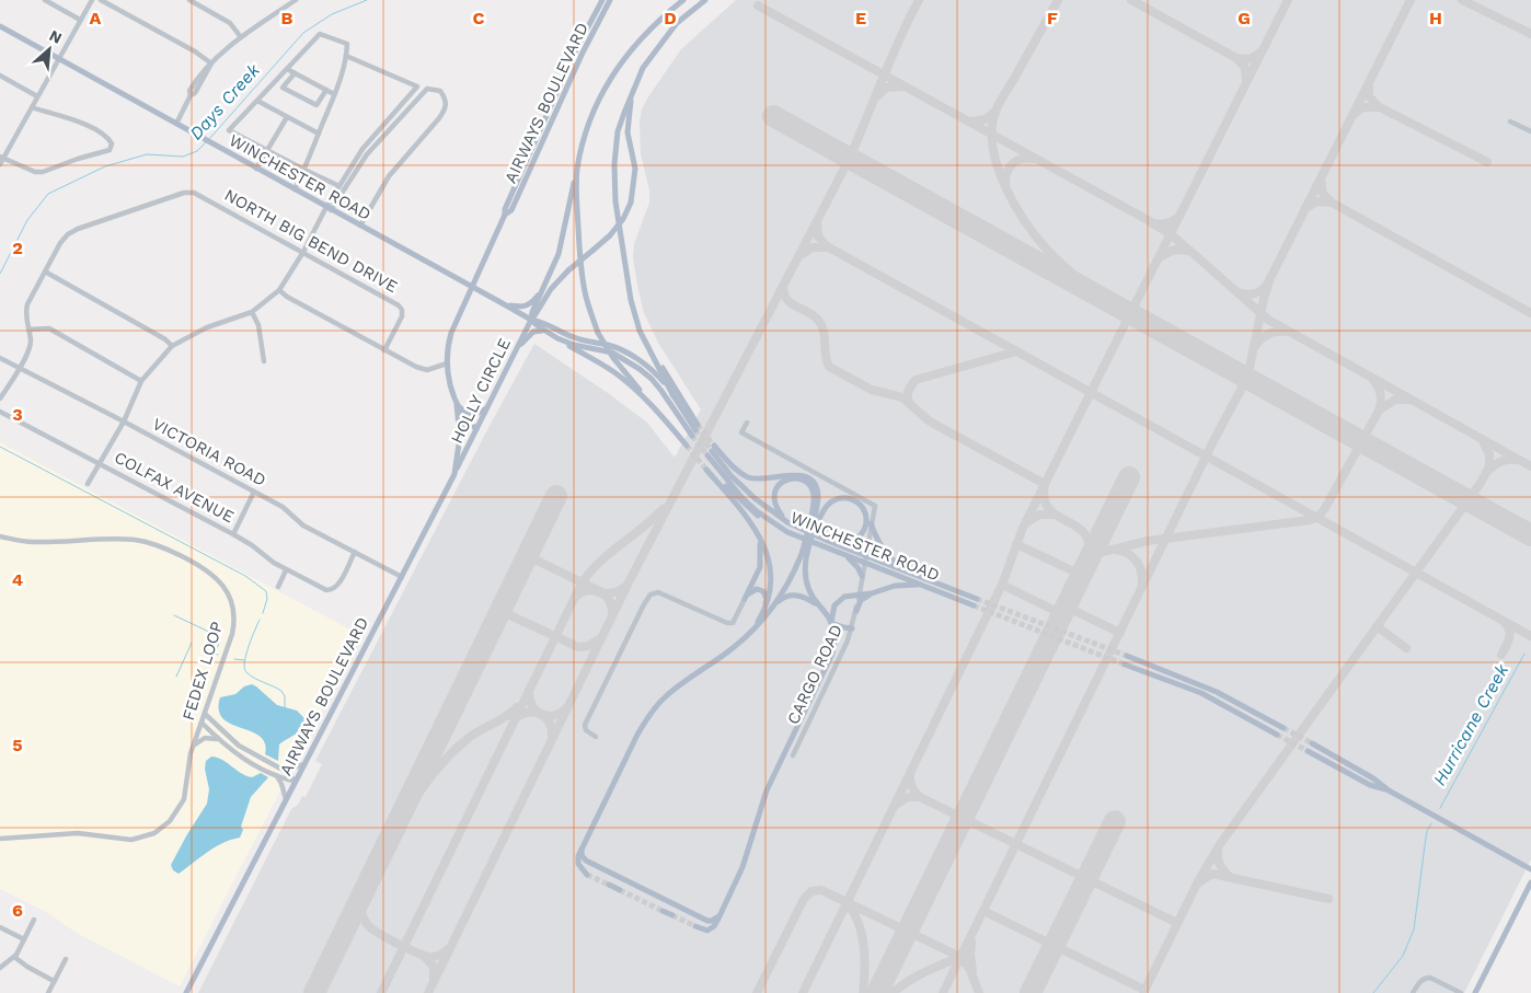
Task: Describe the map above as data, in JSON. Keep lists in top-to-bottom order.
{
  "streets": {
    "main road": ["AIRWAYS BOULEVARD", "WINCHESTER ROAD", "HOLLY CIRCLE"],
    "street": [
      "NORTH BIG BEND DRIVE",
      "VICTORIA ROAD",
      "COLFAX AVENUE",
      "FEDEX LOOP",
      "CARGO ROAD"
    ]
  },
  "crossings": [
    ["AIRWAYS BOULEVARD", "WINCHESTER ROAD"],
    ["AIRWAYS BOULEVARD", "HOLLY CIRCLE"],
    ["AIRWAYS BOULEVARD", "VICTORIA ROAD"],
    ["WINCHESTER ROAD", "HOLLY CIRCLE"],
    ["WINCHESTER ROAD", "CARGO ROAD"],
    ["VICTORIA ROAD", "COLFAX AVENUE"]
  ],
  "water": ["Days Creek", "Hurricane Creek"],
  "north": "top right",
  "grid": {
    "columns": [
      "A",
      "B",
      "C",
      "D",
      "E",
      "F",
      "G",
      "H"
    ],
    "rows": [
      "2",
      "3",
      "4",
      "5",
      "6"
    ]
  }
}
